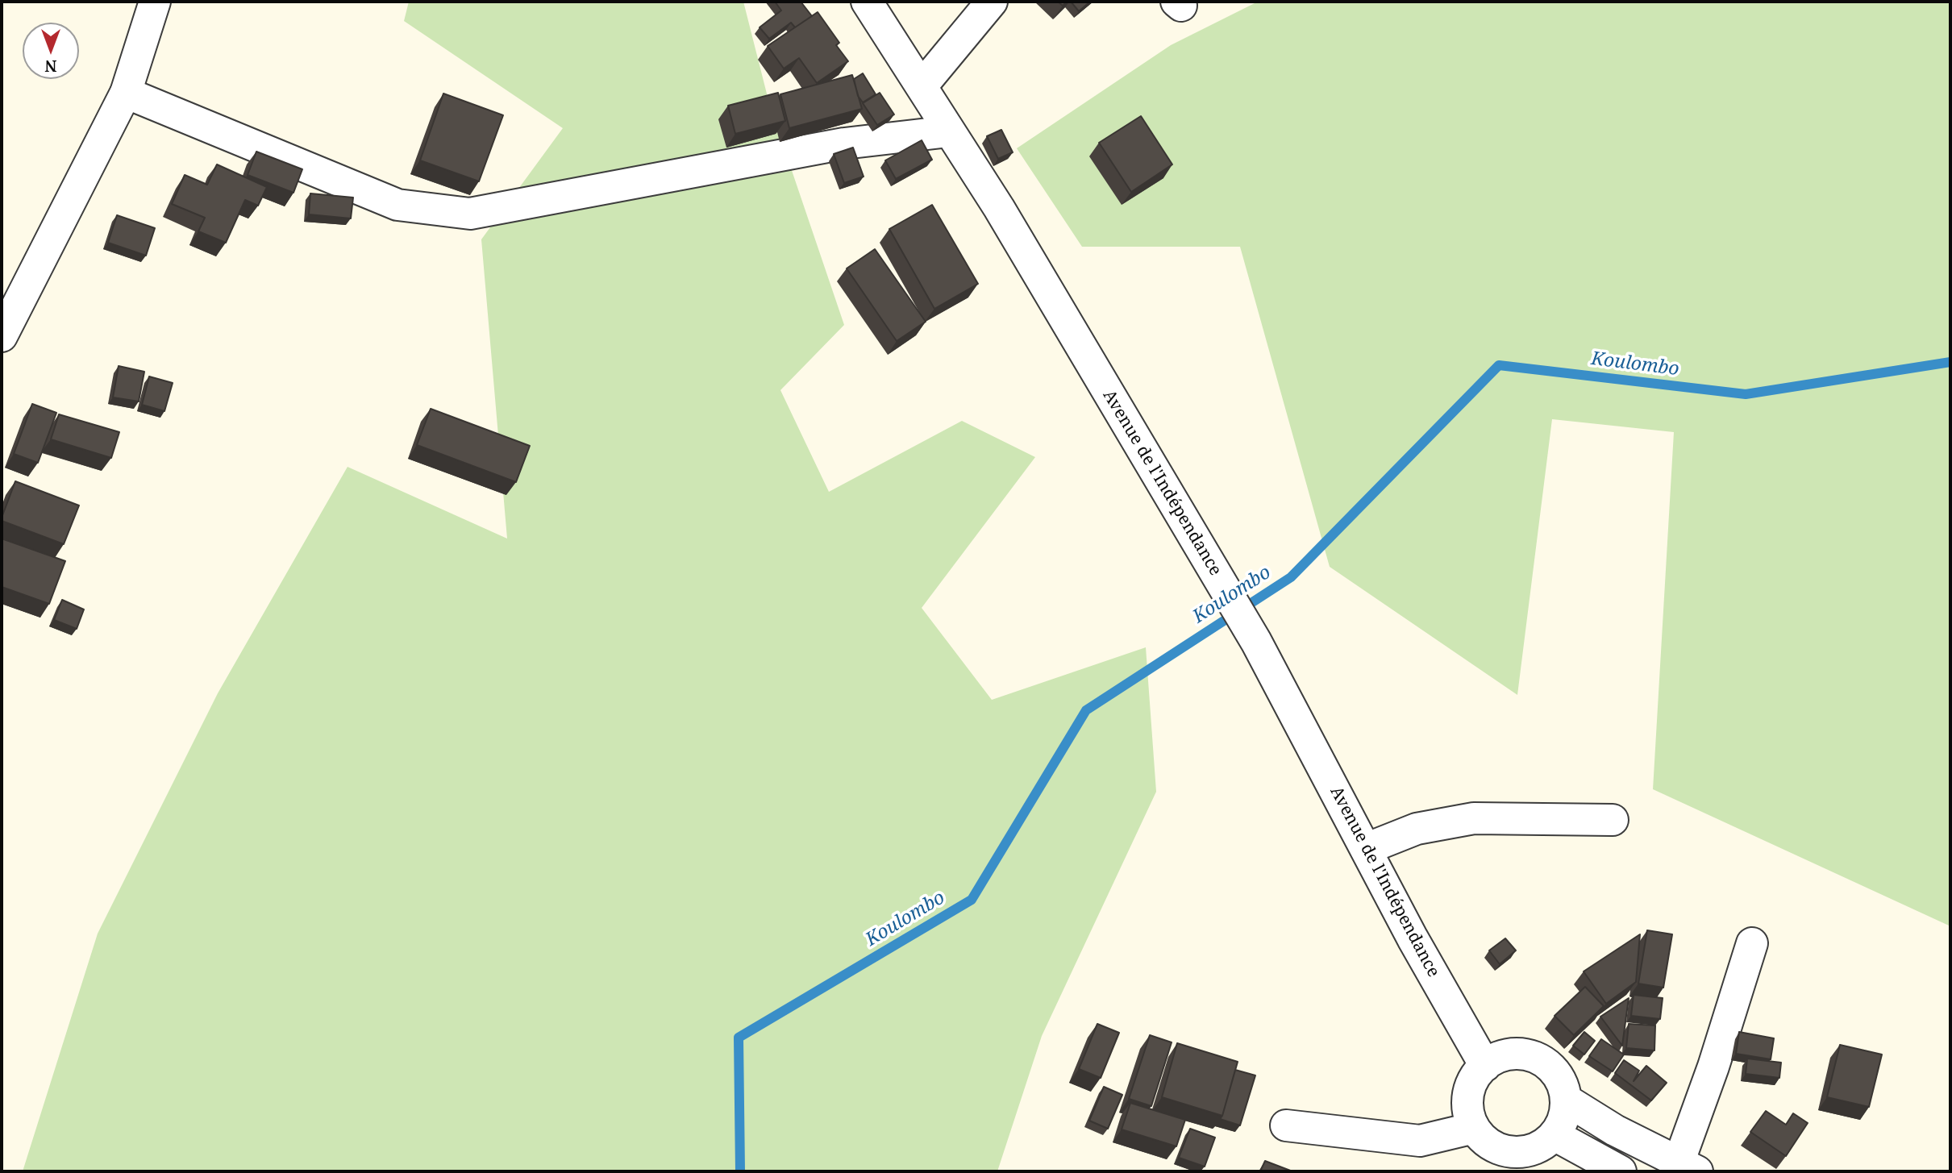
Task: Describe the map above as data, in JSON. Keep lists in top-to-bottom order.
{
  "streets": {
    "street": ["Avenue de l'Indépendance"]
  },
  "water": ["Koulombo"],
  "north": "bottom"
}
